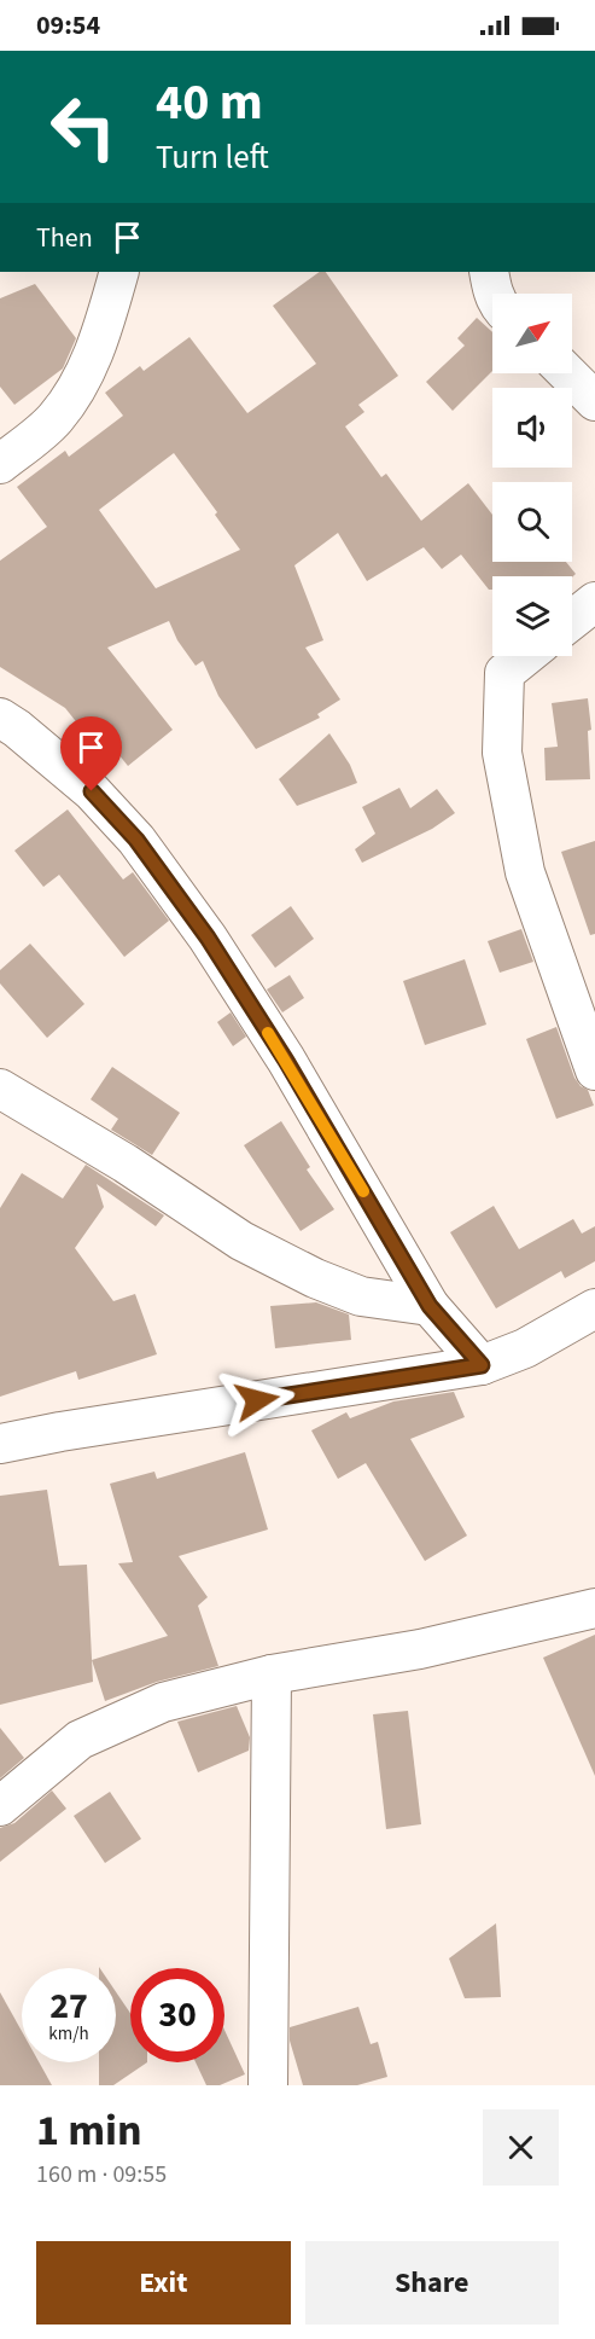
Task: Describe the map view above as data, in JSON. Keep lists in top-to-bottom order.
{
  "north": "top right",
  "page": {
    "status": "09:54",
    "turn": ["40 m", "Turn left"],
    "then": "Then",
    "speed": "27 km/h",
    "limit": "30",
    "heading": ["1 min", "160 m · 09:55"],
    "buttons": ["Exit", "Share"]
  }
}
